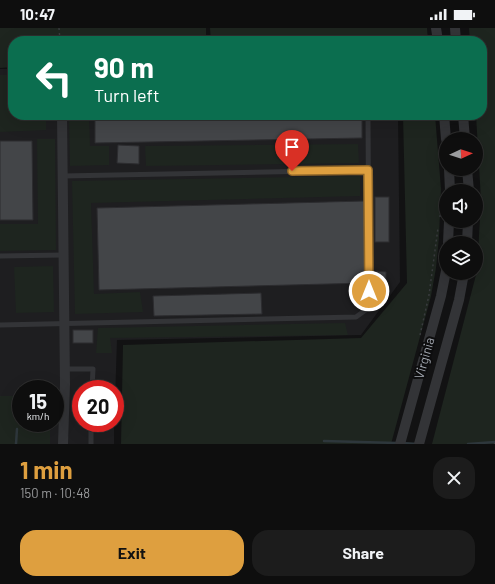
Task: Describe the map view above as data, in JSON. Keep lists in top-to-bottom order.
{
  "streets": {
    "street": ["Virginia"]
  },
  "north": "right",
  "page": {
    "status": "10:47",
    "turn": ["90 m", "Turn left"],
    "speed": "15 km/h",
    "limit": "20",
    "heading": ["1 min", "150 m · 10:48"],
    "buttons": ["Exit", "Share"]
  }
}
